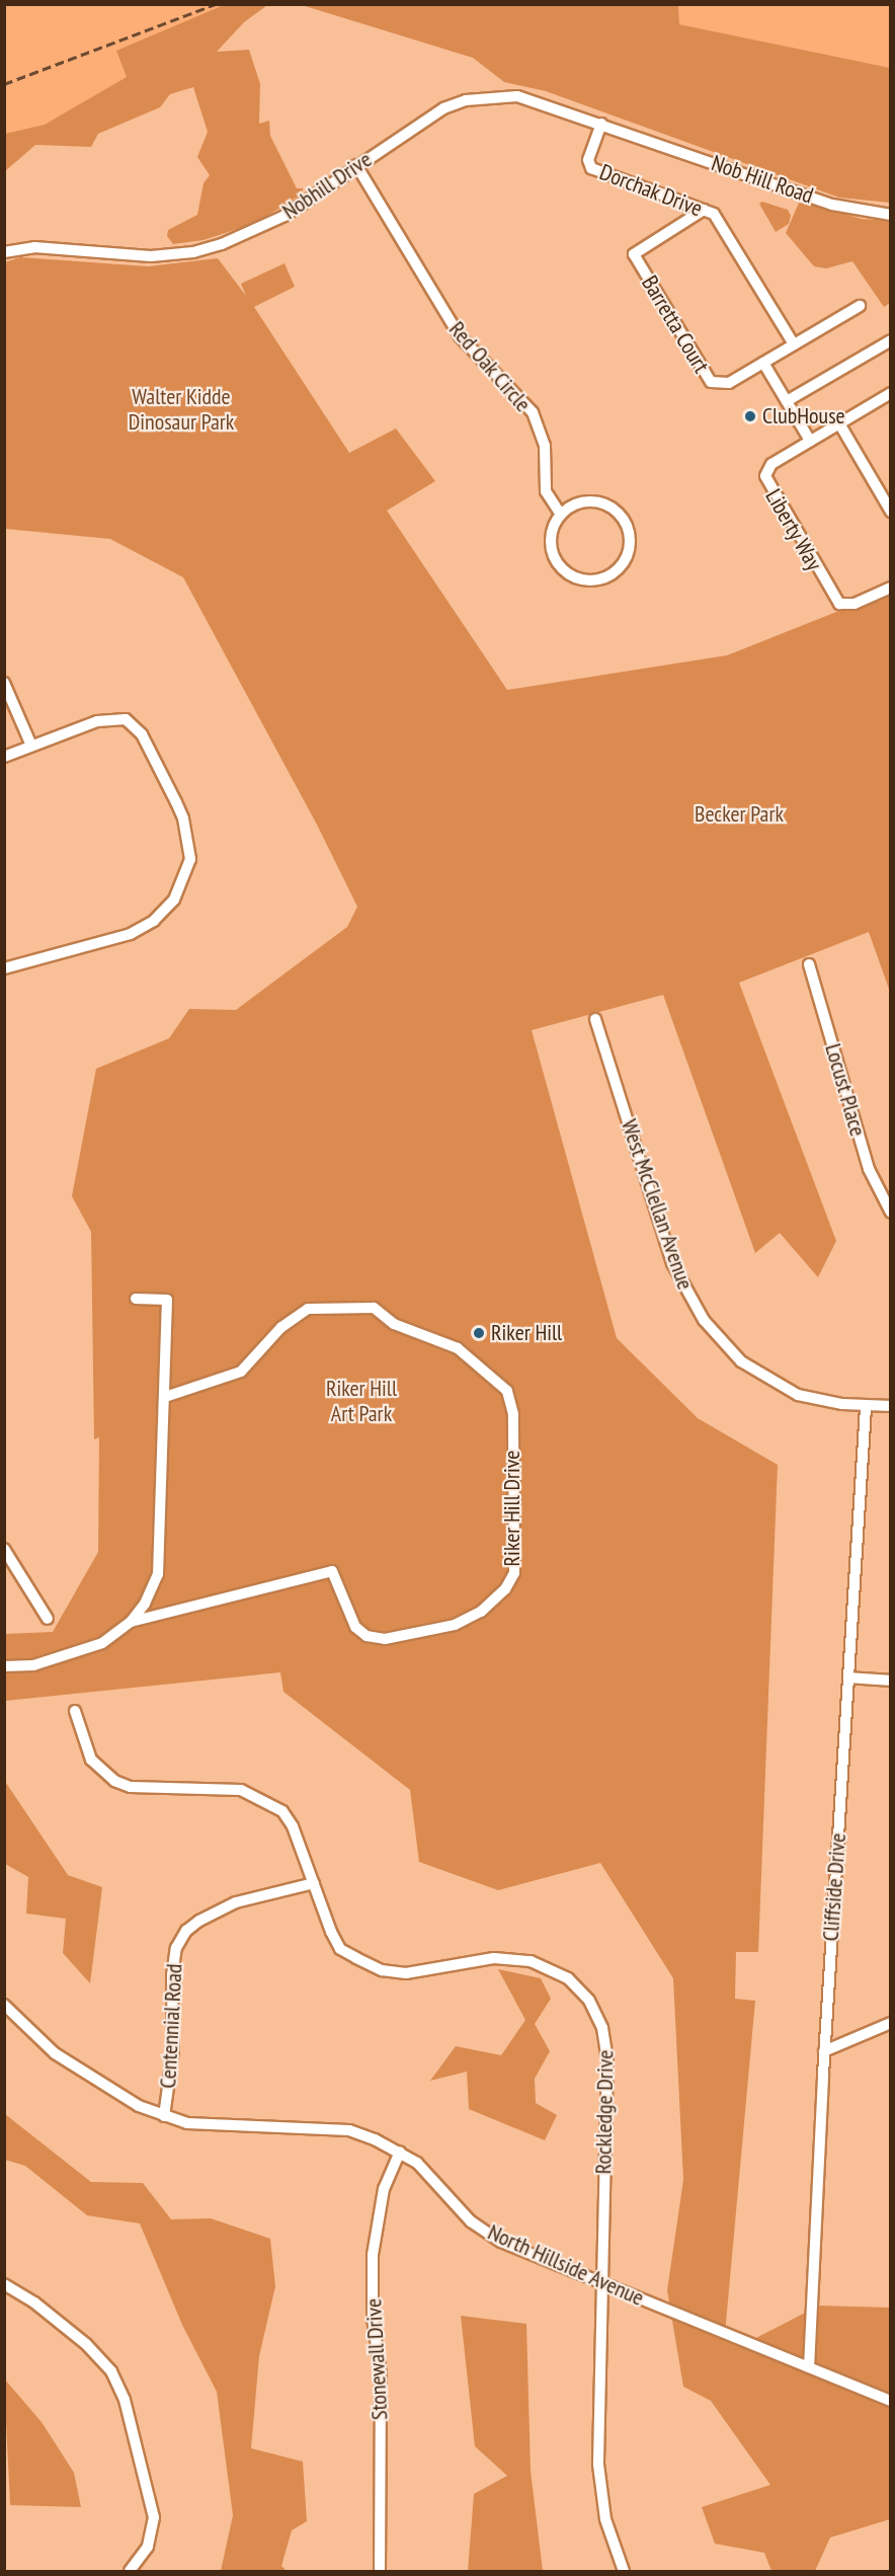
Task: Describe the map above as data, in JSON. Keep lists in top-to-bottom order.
{
  "streets": {
    "street": [
      "Nob Hill Road",
      "Nobhill Drive",
      "Dorchak Drive",
      "Barretta Court",
      "Red Oak Circle",
      "Liberty Way",
      "Locust Place",
      "West McClellan Avenue",
      "Riker Hill Drive",
      "Cliffside Drive",
      "Centennial Road",
      "Rockledge Drive",
      "North Hillside Avenue",
      "Stonewall Drive"
    ]
  },
  "crossings": [
    ["Nob Hill Road", "Nobhill Drive"],
    ["Nobhill Drive", "Dorchak Drive"],
    ["Nobhill Drive", "Red Oak Circle"],
    ["Dorchak Drive", "Barretta Court"],
    ["West McClellan Avenue", "Cliffside Drive"],
    ["Cliffside Drive", "North Hillside Avenue"],
    ["Centennial Road", "Rockledge Drive"],
    ["Centennial Road", "North Hillside Avenue"],
    ["Rockledge Drive", "North Hillside Avenue"],
    ["North Hillside Avenue", "Stonewall Drive"]
  ],
  "parks": ["Walter Kidde Dinosaur Park", "Becker Park", "Riker Hill Art Park"],
  "places": ["ClubHouse", "Riker Hill"]
}
